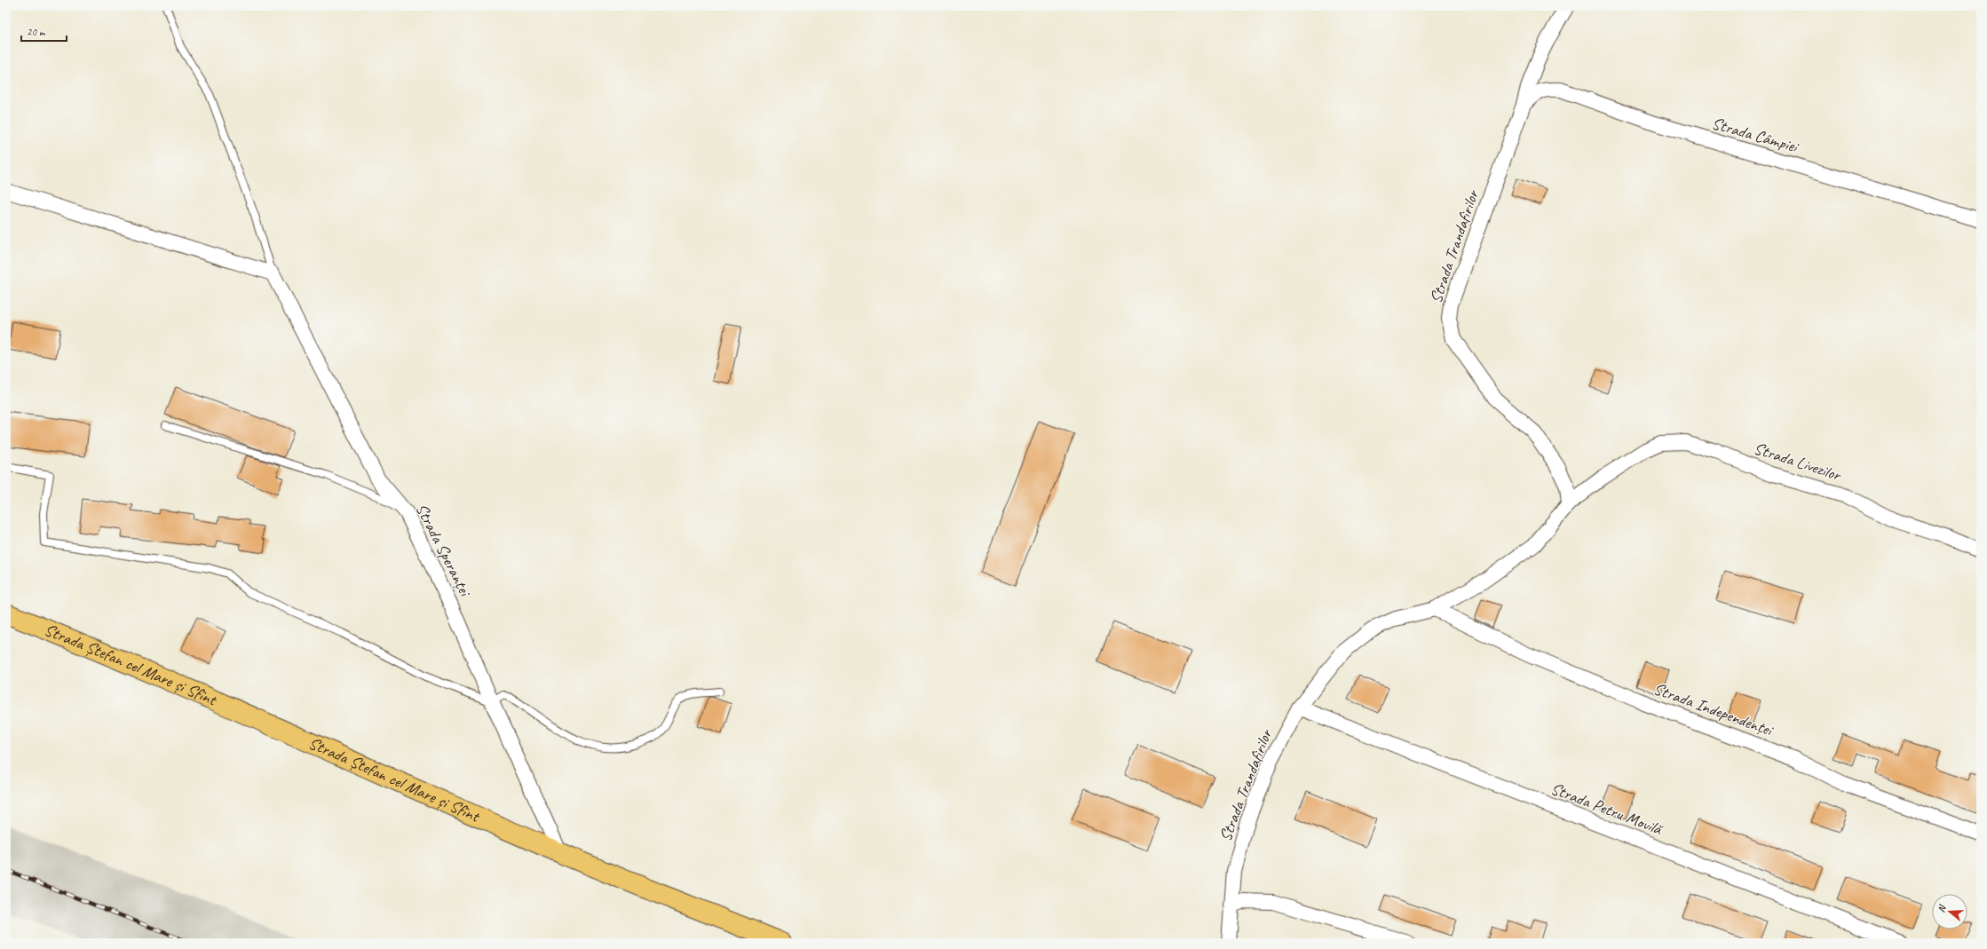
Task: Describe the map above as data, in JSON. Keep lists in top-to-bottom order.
{
  "streets": {
    "main road": ["Strada Ștefan cel Mare și Sfînt"],
    "street": [
      "Strada Câmpiei",
      "Strada Trandafirilor",
      "Strada Livezilor",
      "Strada Speranței",
      "Strada Independenței",
      "Strada Petru Movilă"
    ]
  },
  "crossings": [
    ["Strada Câmpiei", "Strada Trandafirilor"],
    ["Strada Trandafirilor", "Strada Livezilor"],
    ["Strada Trandafirilor", "Strada Independenței"],
    ["Strada Trandafirilor", "Strada Petru Movilă"],
    ["Strada Speranței", "Strada Ștefan cel Mare și Sfînt"]
  ],
  "scale_bar": "20 m",
  "north": "left"
}
